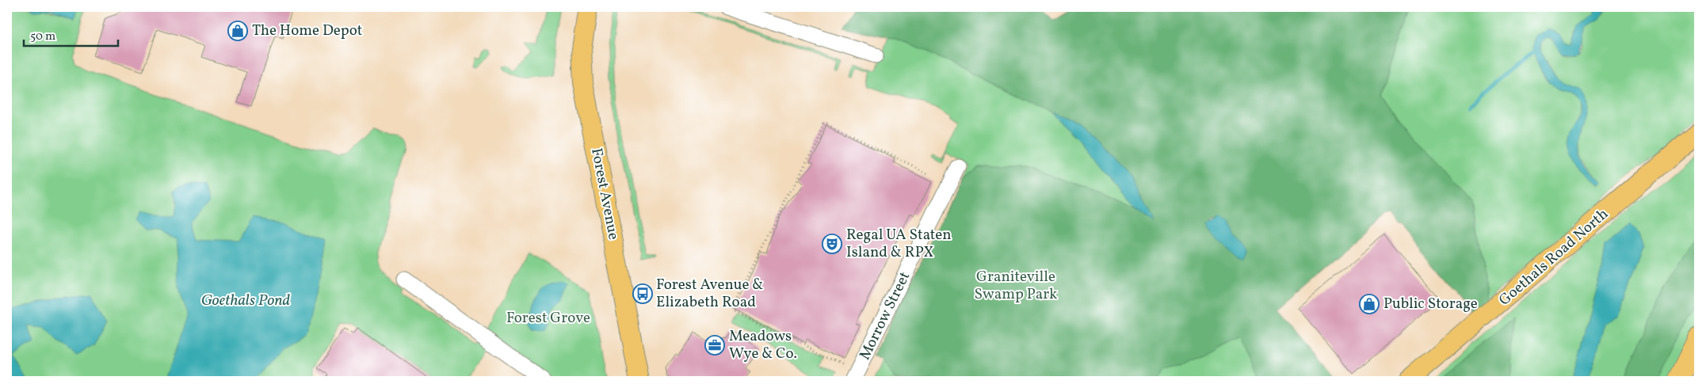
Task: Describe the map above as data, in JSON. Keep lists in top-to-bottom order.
{
  "streets": {
    "main road": ["Forest Avenue", "Goethals Road North"],
    "street": ["Morrow Street"]
  },
  "water": ["Goethals Pond"],
  "parks": ["Graniteville Swamp Park", "Forest Grove"],
  "places": {
    "shop": ["The Home Depot", "Public Storage"],
    "theatre": ["Regal UA Staten Island & RPX"],
    "bus stop": ["Forest Avenue & Elizabeth Road"],
    "office": ["Meadows Wye & Co."]
  },
  "scale_bar": "50 m"
}
